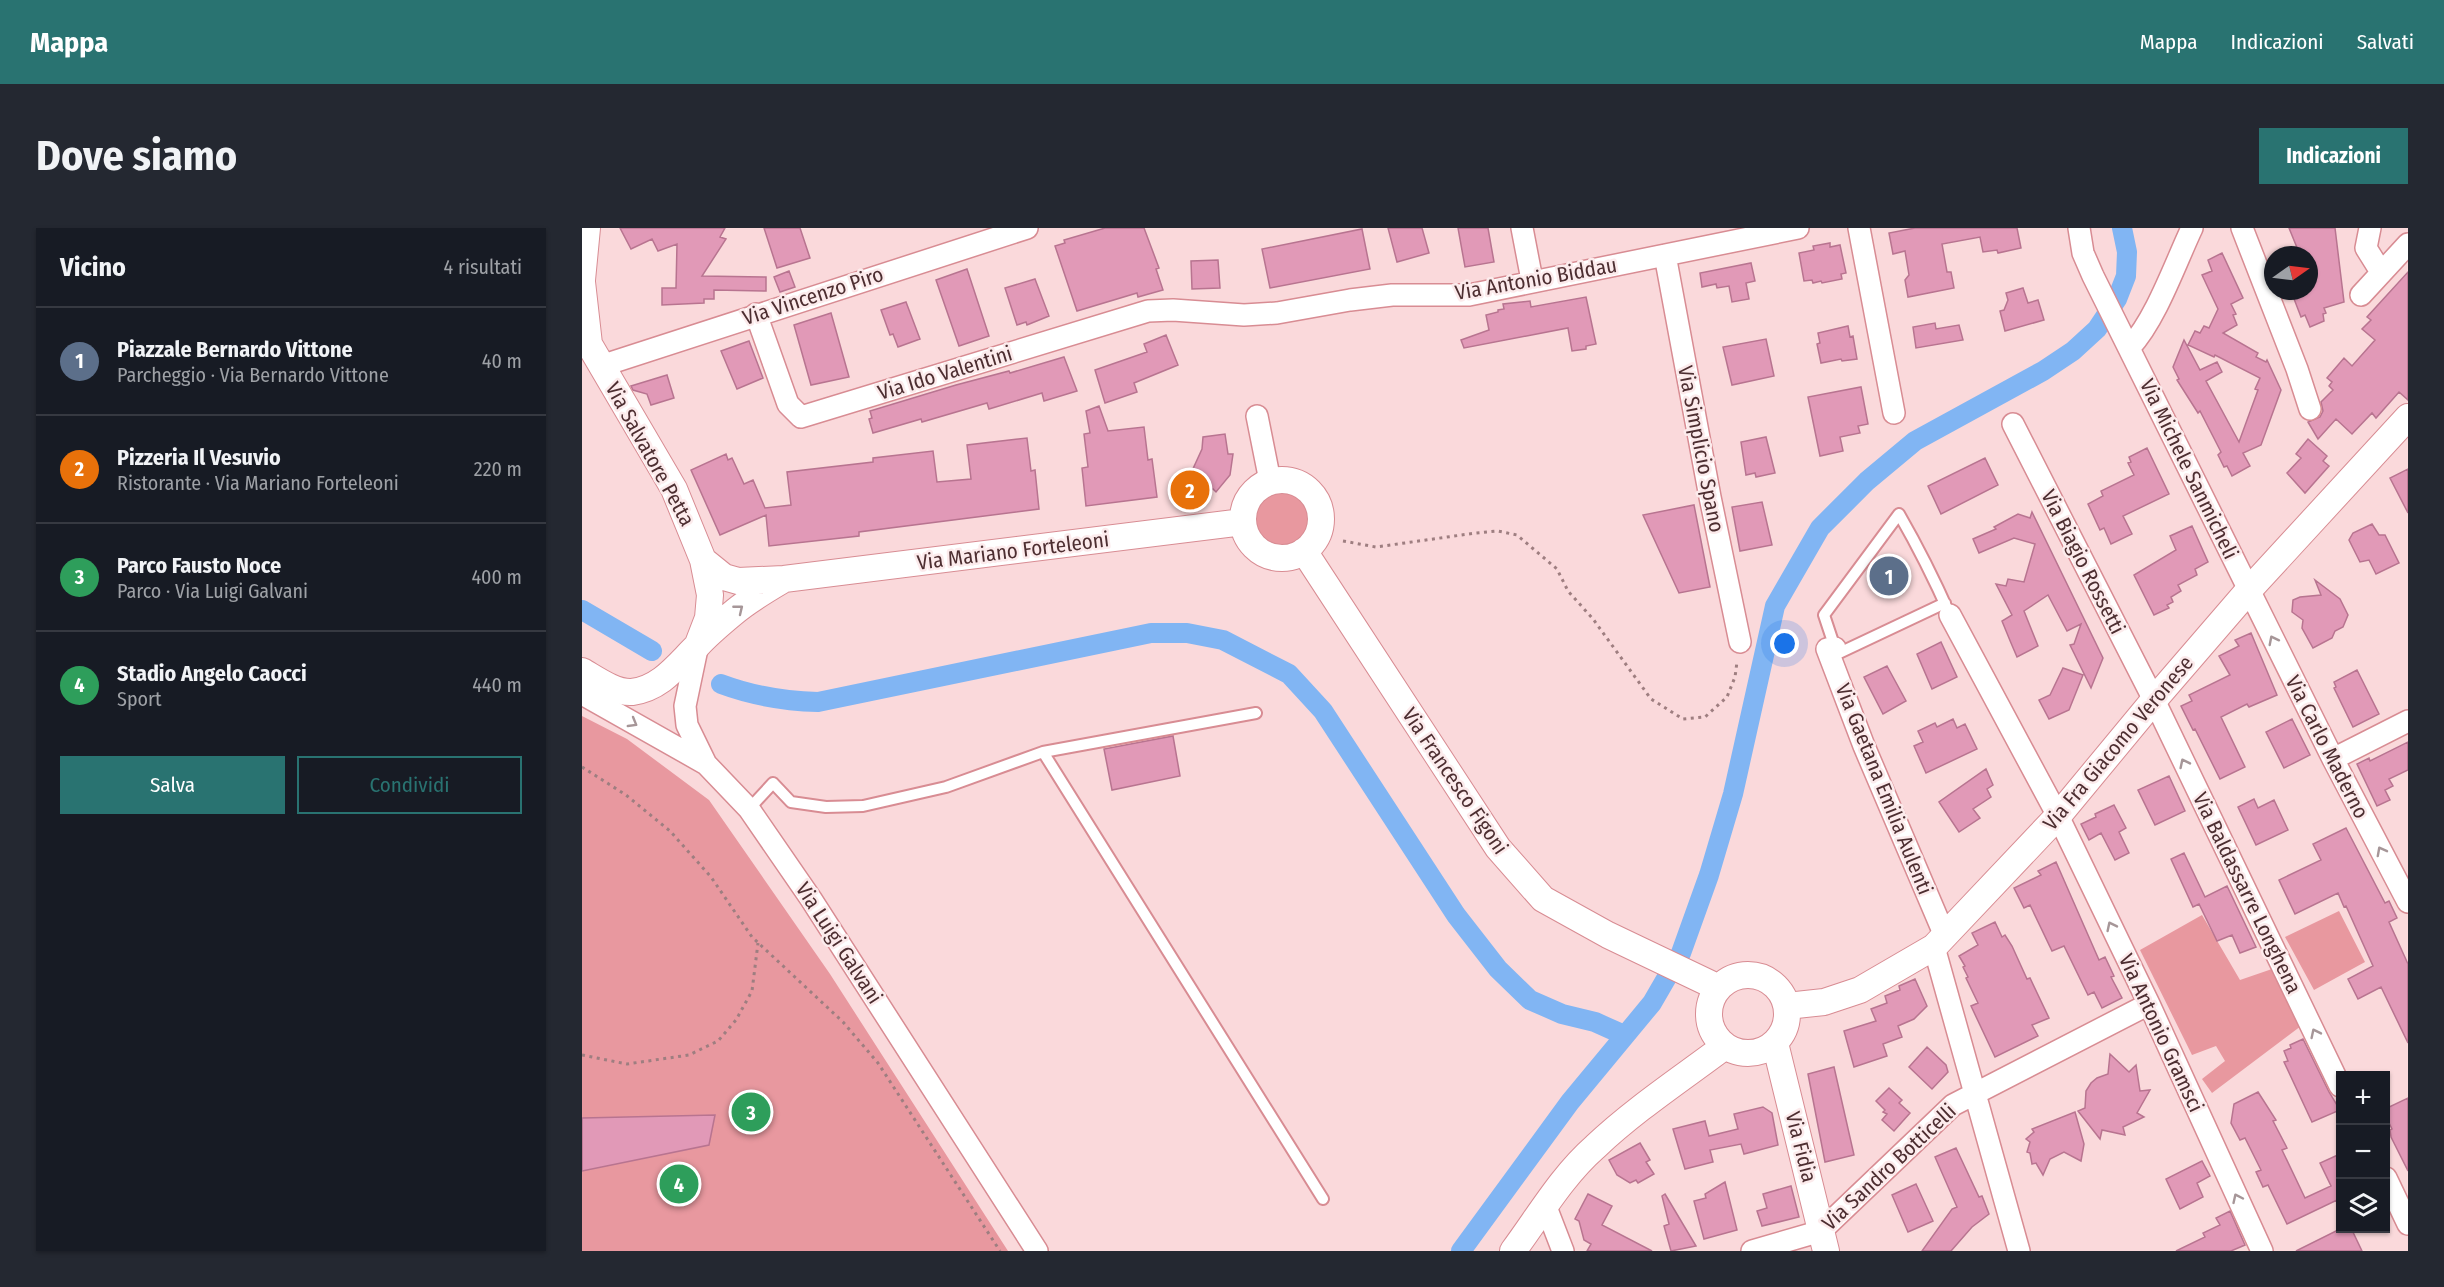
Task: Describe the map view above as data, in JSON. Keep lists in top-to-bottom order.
{
  "streets": {
    "street": [
      "Via Antonio Biddau",
      "Via Vincenzo Piro",
      "Via Ido Valentini",
      "Via Simplicio Spano",
      "Via Salvatore Petta",
      "Via Michele Sanmicheli",
      "Via Mariano Forteleoni",
      "Via Biagio Rossetti",
      "Via Fra Giacomo Veronese",
      "Via Carlo Maderno",
      "Via Francesco Figoni",
      "Via Gaetana Emilia Aulenti",
      "Via Baldassarre Longhena",
      "Via Luigi Galvani",
      "Via Antonio Gramsci",
      "Via Fidia",
      "Via Sandro Botticelli"
    ]
  },
  "crossings": [
    ["Via Antonio Biddau", "Via Ido Valentini"],
    ["Via Antonio Biddau", "Via Simplicio Spano"],
    ["Via Vincenzo Piro", "Via Ido Valentini"],
    ["Via Vincenzo Piro", "Via Salvatore Petta"],
    ["Via Salvatore Petta", "Via Mariano Forteleoni"],
    ["Via Salvatore Petta", "Via Luigi Galvani"],
    ["Via Michele Sanmicheli", "Via Fra Giacomo Veronese"],
    ["Via Michele Sanmicheli", "Via Carlo Maderno"],
    ["Via Mariano Forteleoni", "Via Francesco Figoni"],
    ["Via Biagio Rossetti", "Via Fra Giacomo Veronese"],
    ["Via Biagio Rossetti", "Via Baldassarre Longhena"],
    ["Via Fra Giacomo Veronese", "Via Carlo Maderno"],
    ["Via Fra Giacomo Veronese", "Via Francesco Figoni"],
    ["Via Fra Giacomo Veronese", "Via Gaetana Emilia Aulenti"],
    ["Via Fra Giacomo Veronese", "Via Baldassarre Longhena"],
    ["Via Fra Giacomo Veronese", "Via Antonio Gramsci"],
    ["Via Fra Giacomo Veronese", "Via Fidia"],
    ["Via Francesco Figoni", "Via Fidia"],
    ["Via Antonio Gramsci", "Via Sandro Botticelli"],
    ["Via Fidia", "Via Sandro Botticelli"]
  ],
  "one_way": ["Via Carlo Maderno", "Via Baldassarre Longhena", "Via Antonio Gramsci"],
  "north": "right",
  "page": {
    "header": "Mappa",
    "nav": ["Mappa", "Indicazioni", "Salvati"],
    "buttons": [
      "Indicazioni",
      ["Salva", "Condividi"]
    ],
    "title": "Dove siamo",
    "heading": ["Vicino", "4 risultati"],
    "list": [
      {
        "mark": "1",
        "name": "Piazzale Bernardo Vittone",
        "note": "Parcheggio · Via Bernardo Vittone",
        "value": "40 m"
      },
      {
        "mark": "2",
        "name": "Pizzeria Il Vesuvio",
        "note": "Ristorante · Via Mariano Forteleoni",
        "value": "220 m"
      },
      {
        "mark": "3",
        "name": "Parco Fausto Noce",
        "note": "Parco · Via Luigi Galvani",
        "value": "400 m"
      },
      {
        "mark": "4",
        "name": "Stadio Angelo Caocci",
        "note": "Sport",
        "value": "440 m"
      }
    ],
    "pins": [
      "2",
      "1",
      "3",
      "4"
    ],
    "map_buttons": ["+", "−"]
  }
}
